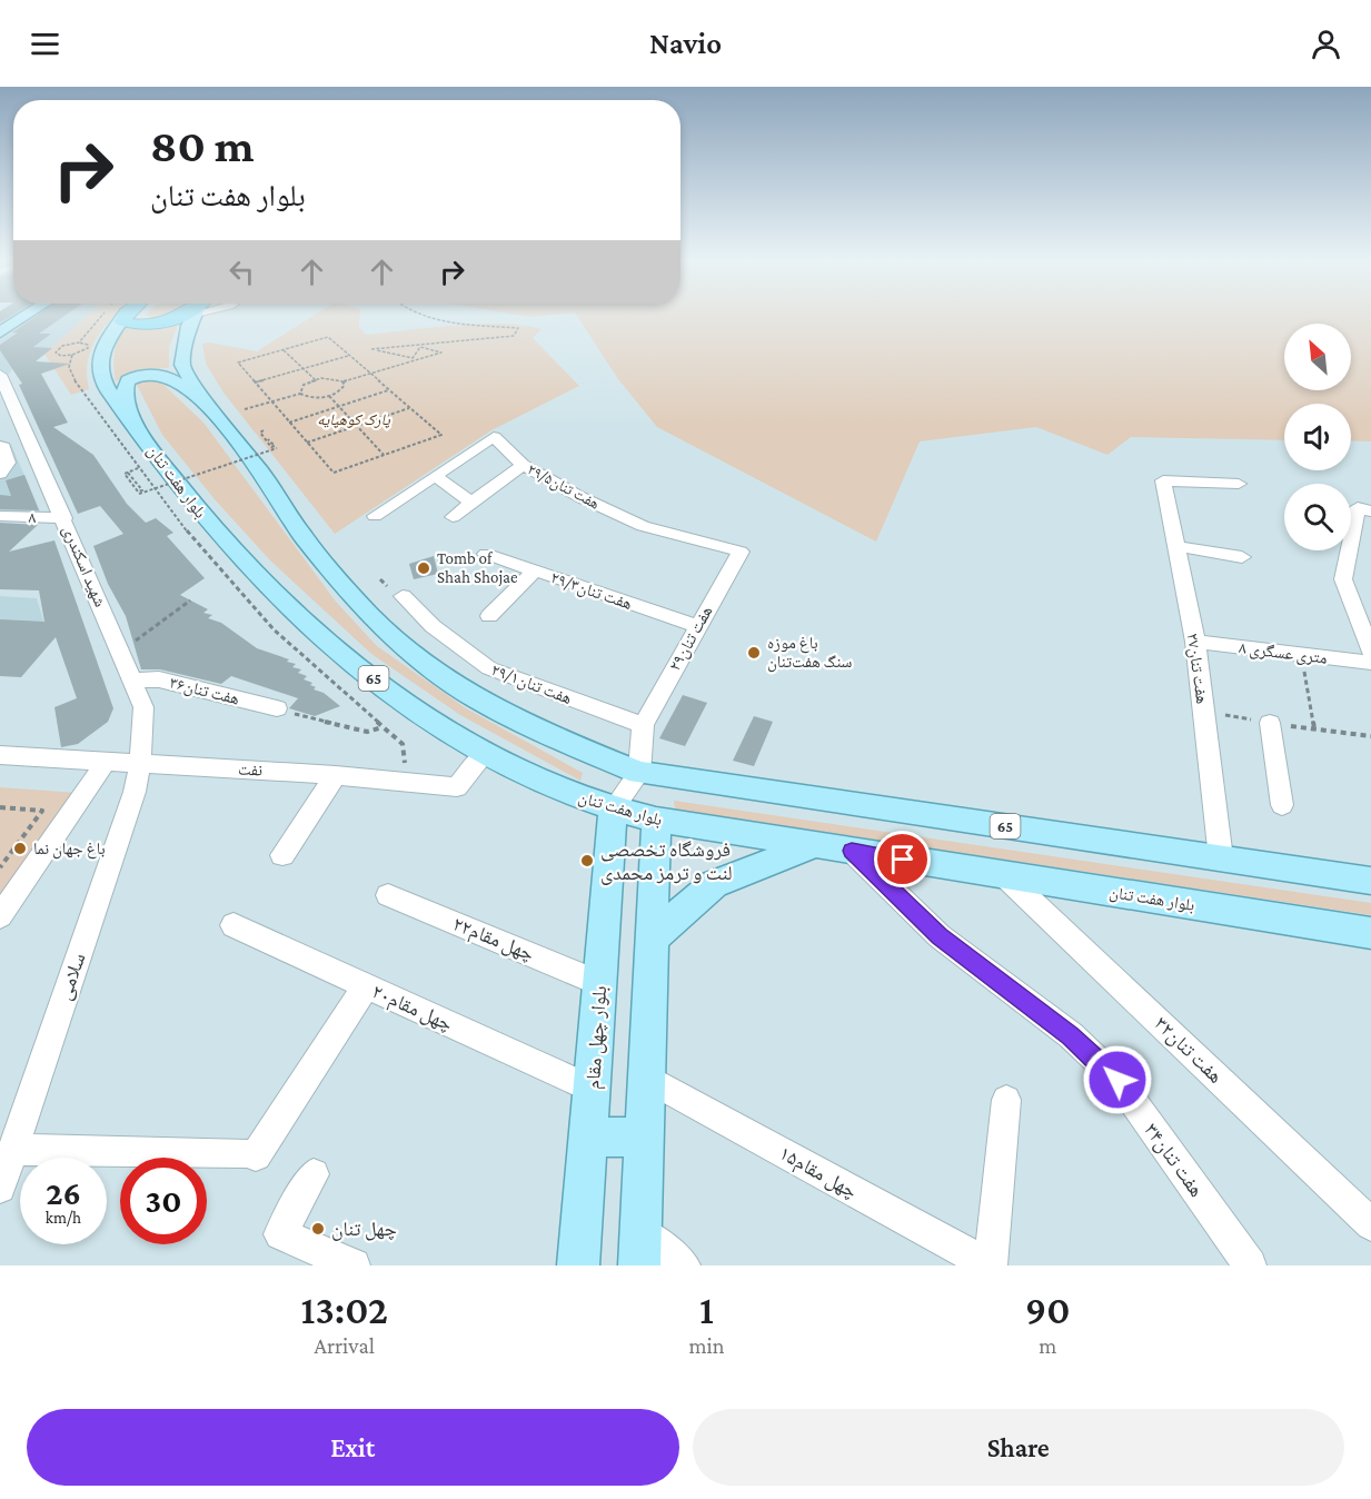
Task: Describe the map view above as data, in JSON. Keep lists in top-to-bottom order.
{
  "streets": {
    "main road": ["بلوار هفت تنان", "65", "بلوار چهل مقام"],
    "street": [
      "۲۹/۵هفت تنان",
      "۸",
      "شهید اسکندری",
      "۲۹/۳هفت تنان",
      "هفت تنان۲۹",
      "۸ متری عسگری",
      "هفت تنان۲۷",
      "۲۹/۱هفت تنان",
      "هفت تنان۳۶",
      "نفت",
      "چهل مقام۲۲",
      "سلامی",
      "چهل مقام۲۰",
      "هفت تنان۳۲",
      "هفت تنان۳۴",
      "چهل مقام۱۵"
    ]
  },
  "crossings": [
    ["بلوار هفت تنان", "نفت"],
    ["بلوار هفت تنان", "بلوار چهل مقام"],
    ["بلوار هفت تنان", "هفت تنان۳۲"],
    ["بلوار هفت تنان", "هفت تنان۳۴"],
    ["۲۹/۵هفت تنان", "هفت تنان۲۹"],
    ["۸", "شهید اسکندری"],
    ["شهید اسکندری", "هفت تنان۳۶"],
    ["شهید اسکندری", "نفت"],
    ["شهید اسکندری", "سلامی"],
    ["۲۹/۳هفت تنان", "هفت تنان۲۹"],
    ["هفت تنان۲۹", "۲۹/۱هفت تنان"],
    ["۸ متری عسگری", "هفت تنان۲۷"],
    ["هفت تنان۲۷", "65"],
    ["نفت", "سلامی"],
    ["چهل مقام۲۲", "بلوار چهل مقام"],
    ["چهل مقام۲۰", "بلوار چهل مقام"]
  ],
  "parks": ["پارک کوهپایه"],
  "places": [
    "Tomb of Shah Shojae",
    "باغ‌ موزه سنگ هفت‌تنان",
    "باغ جهان نما",
    "فروشگاه تخصصی لنت و ترمز محمدی",
    "چهل تنان"
  ],
  "north": "top left",
  "page": {
    "header": "Navio",
    "turn": ["80 m", "بلوار هفت تنان"],
    "speed": "26 km/h",
    "limit": "30",
    "eta": [
      "13:02",
      "Arrival",
      "1",
      "min",
      "90",
      "m"
    ],
    "buttons": ["Exit", "Share"]
  }
}
